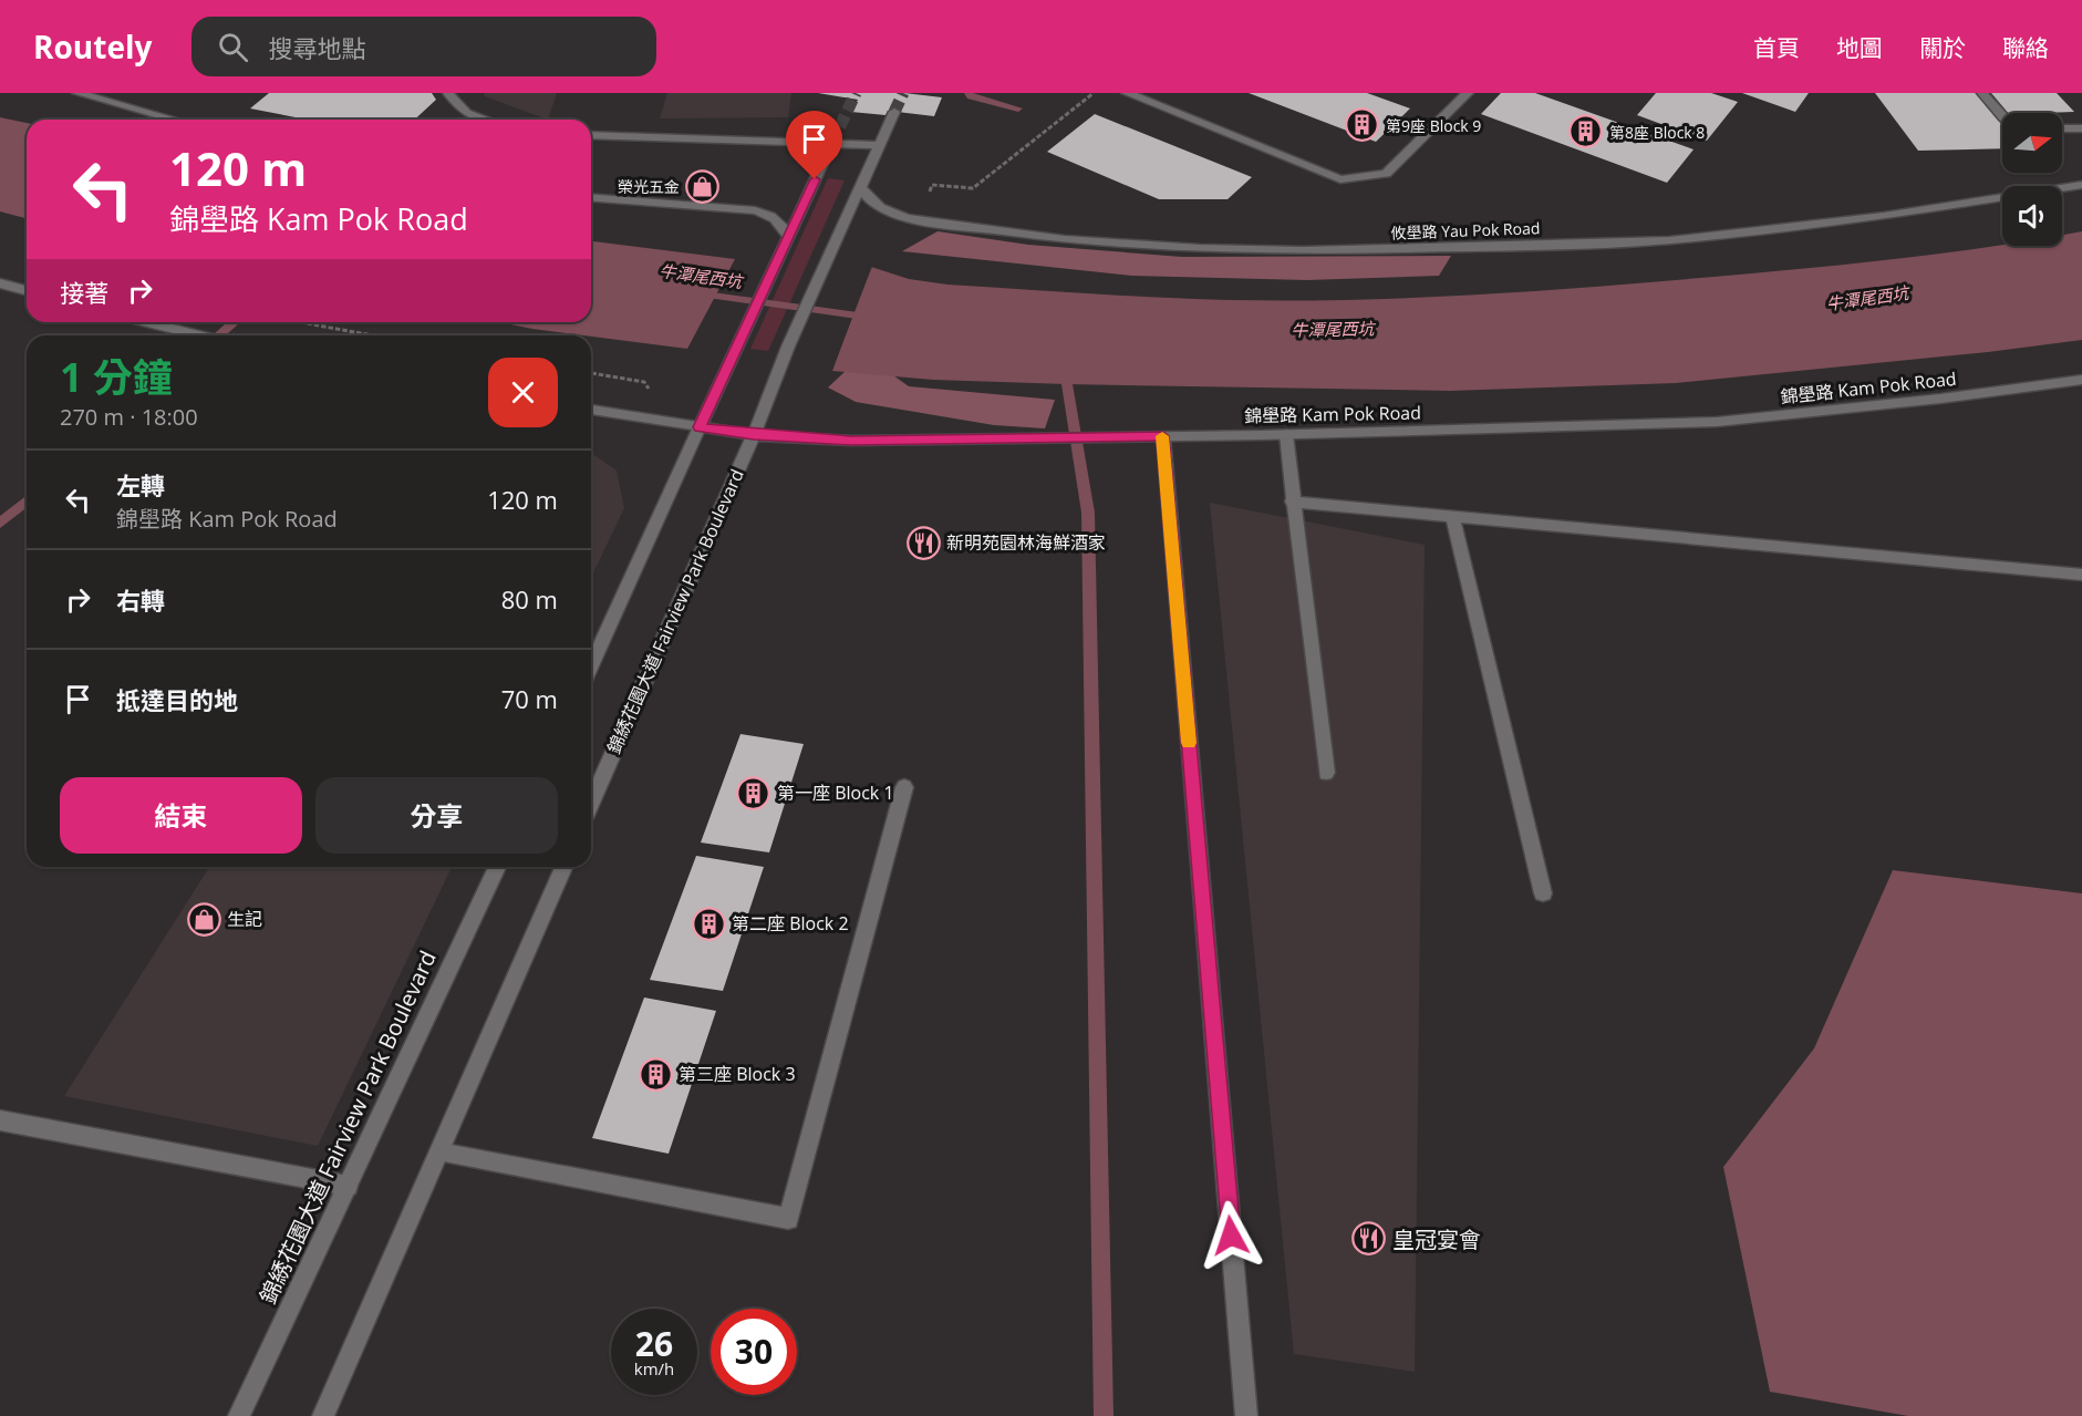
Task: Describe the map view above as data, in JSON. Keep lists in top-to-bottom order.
{
  "streets": {
    "street": ["攸壆路 Yau Pok Road", "錦壆路 Kam Pok Road", "錦綉花園大道 Fairview Park Boulevard"]
  },
  "crossings": [
    ["攸壆路 Yau Pok Road", "錦綉花園大道 Fairview Park Boulevard"],
    ["錦壆路 Kam Pok Road", "錦綉花園大道 Fairview Park Boulevard"]
  ],
  "water": ["牛潭尾西坑"],
  "places": {
    "building": [
      "第9座 Block 9",
      "第8座 Block 8",
      "第一座 Block 1",
      "第二座 Block 2",
      "第三座 Block 3"
    ],
    "shop": ["榮光五金", "生記"],
    "restaurant": ["新明苑園林海鮮酒家", "皇冠宴會"]
  },
  "north": "right",
  "page": {
    "header": "Routely",
    "search": "搜尋地點",
    "nav": [
      "首頁",
      "地圖",
      "關於",
      "聯絡"
    ],
    "turn": ["120 m", "錦壆路 Kam Pok Road"],
    "then": "接著",
    "heading": ["1 分鐘", "270 m · 18:00"],
    "list": [
      {
        "name": "左轉",
        "note": "錦壆路 Kam Pok Road",
        "value": "120 m"
      },
      {
        "name": "右轉",
        "value": "80 m"
      },
      {
        "name": "抵達目的地",
        "value": "70 m"
      }
    ],
    "buttons": ["結束", "分享"],
    "speed": "26 km/h",
    "limit": "30"
  }
}
